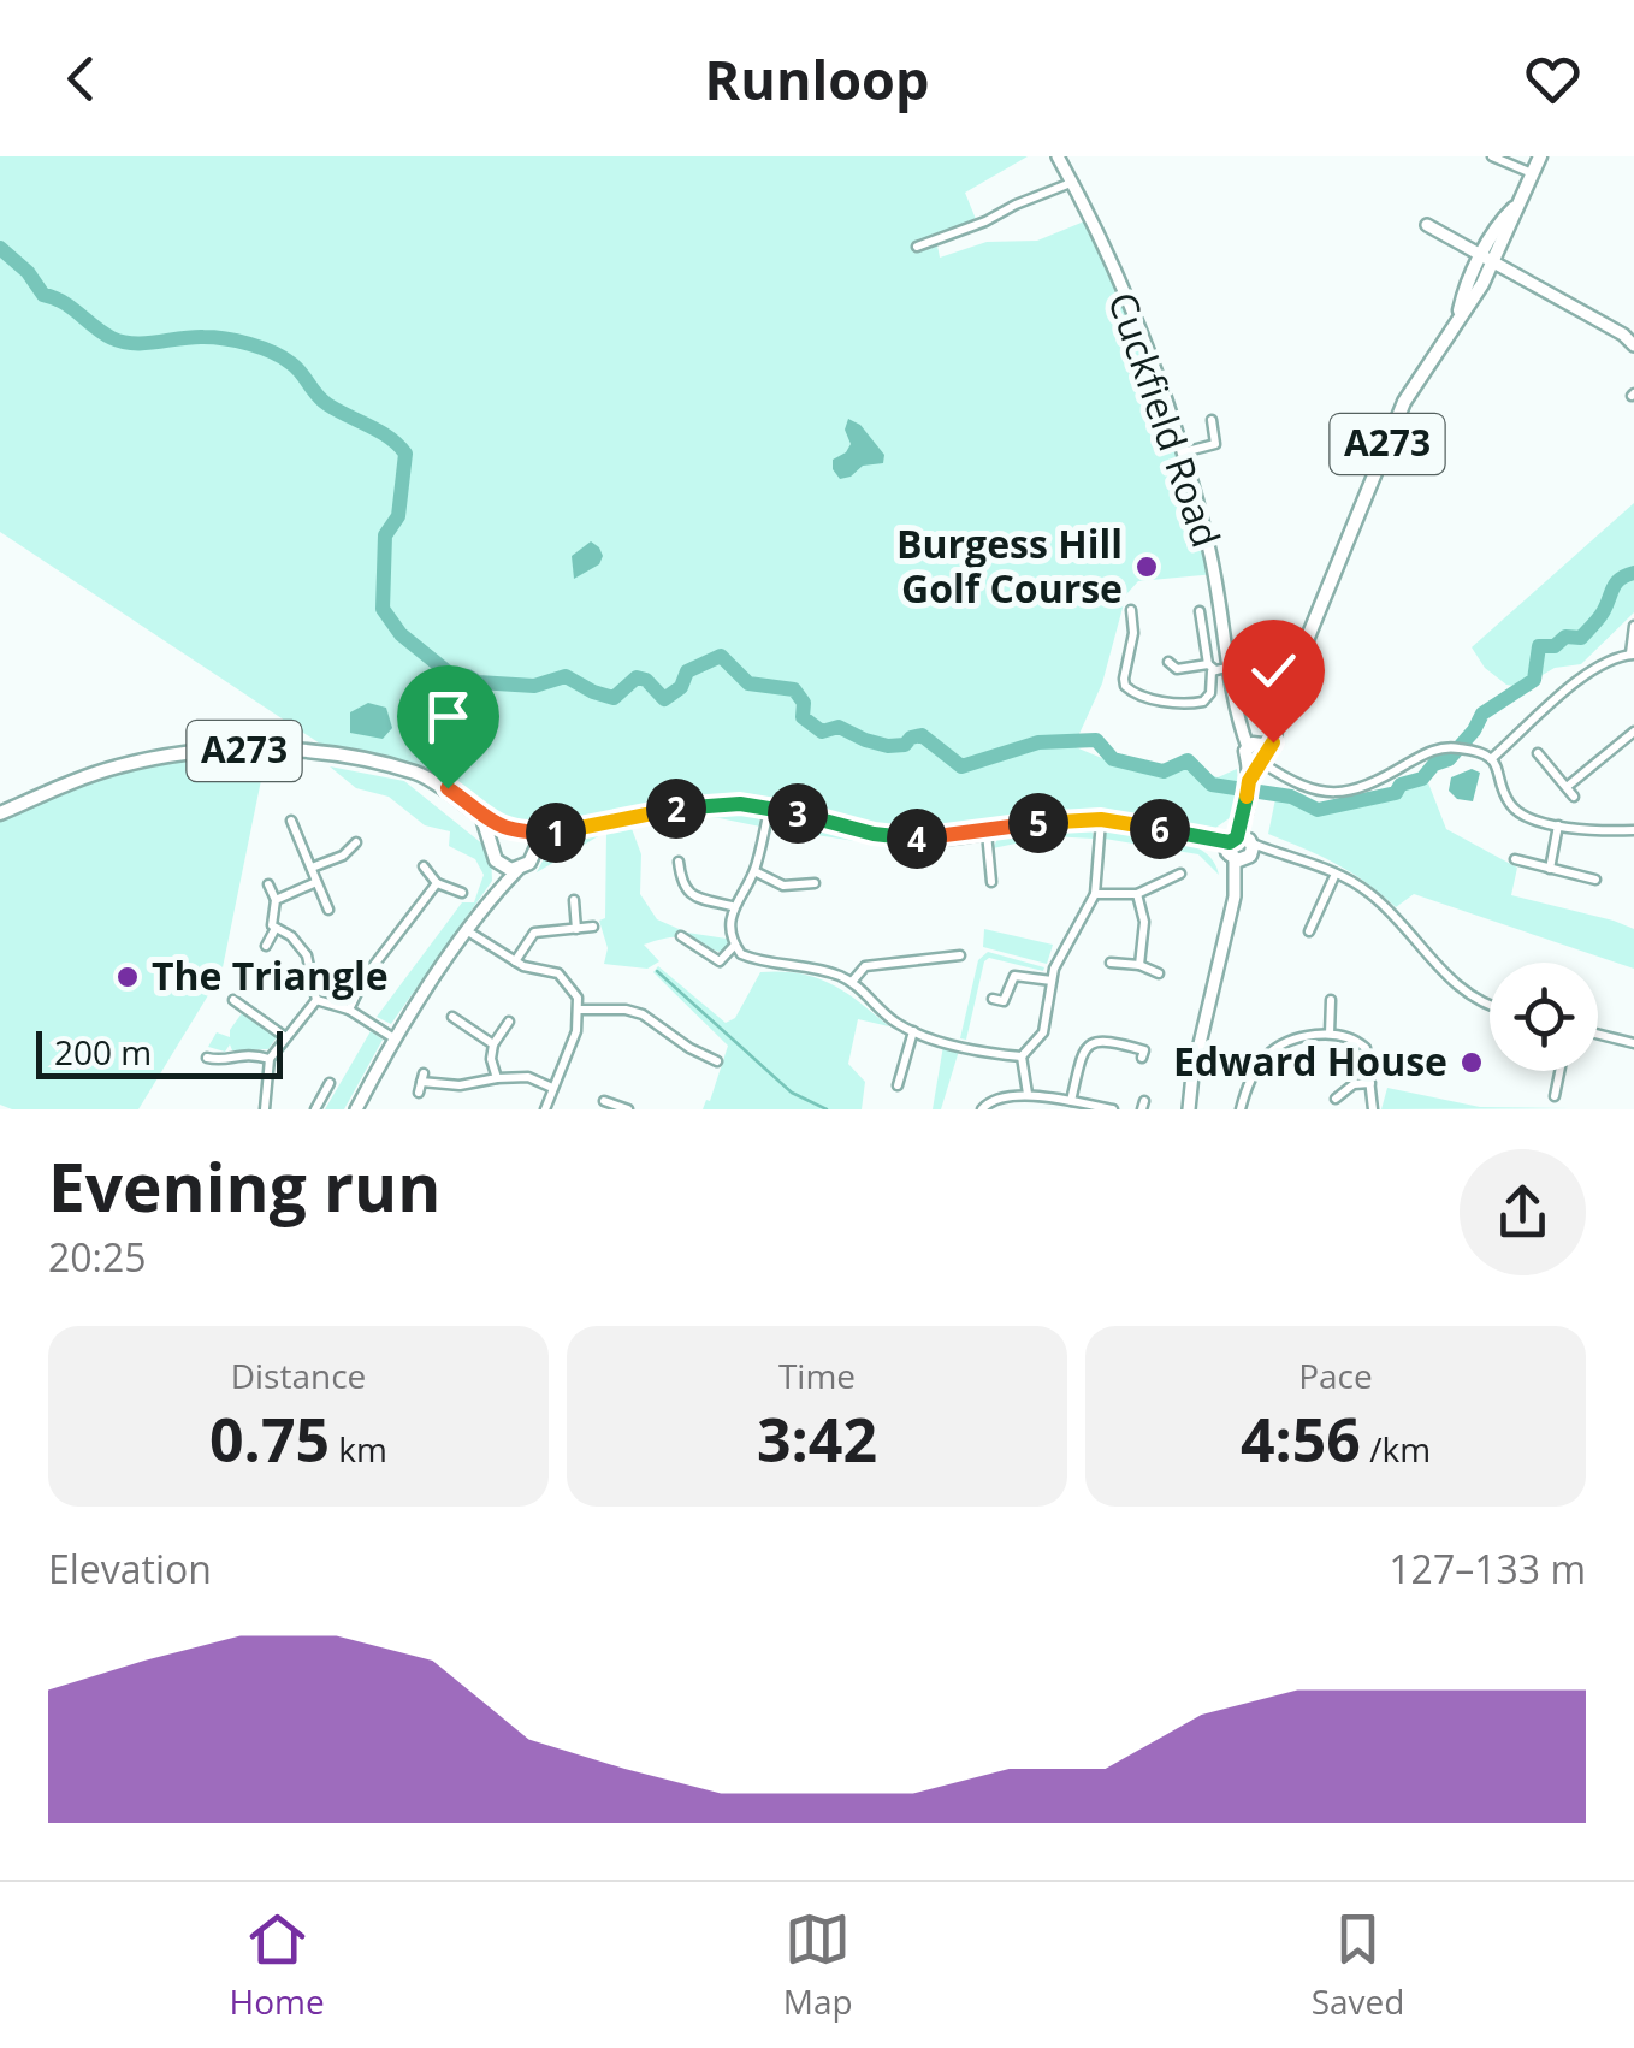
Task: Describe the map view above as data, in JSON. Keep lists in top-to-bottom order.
{
  "streets": {
    "main road": ["Cuckfield Road", "A273"]
  },
  "crossings": [
    ["Cuckfield Road", "A273"]
  ],
  "places": ["Burgess Hill Golf Course", "The Triangle", "Edward House"],
  "scale_bar": "200 m",
  "page": {
    "header": "Runloop",
    "pins": [
      "2",
      "3",
      "5",
      "6",
      "1",
      "4"
    ],
    "scale": "200 m",
    "heading": ["Evening run", "20:25"],
    "stats": [
      ["Distance", "0.75 km"],
      ["Time", "3:42"],
      ["Pace", "4:56 /km"]
    ],
    "chart": ["Elevation", "127–133 m"],
    "tabs": ["Home", "Map", "Saved"]
  }
}
